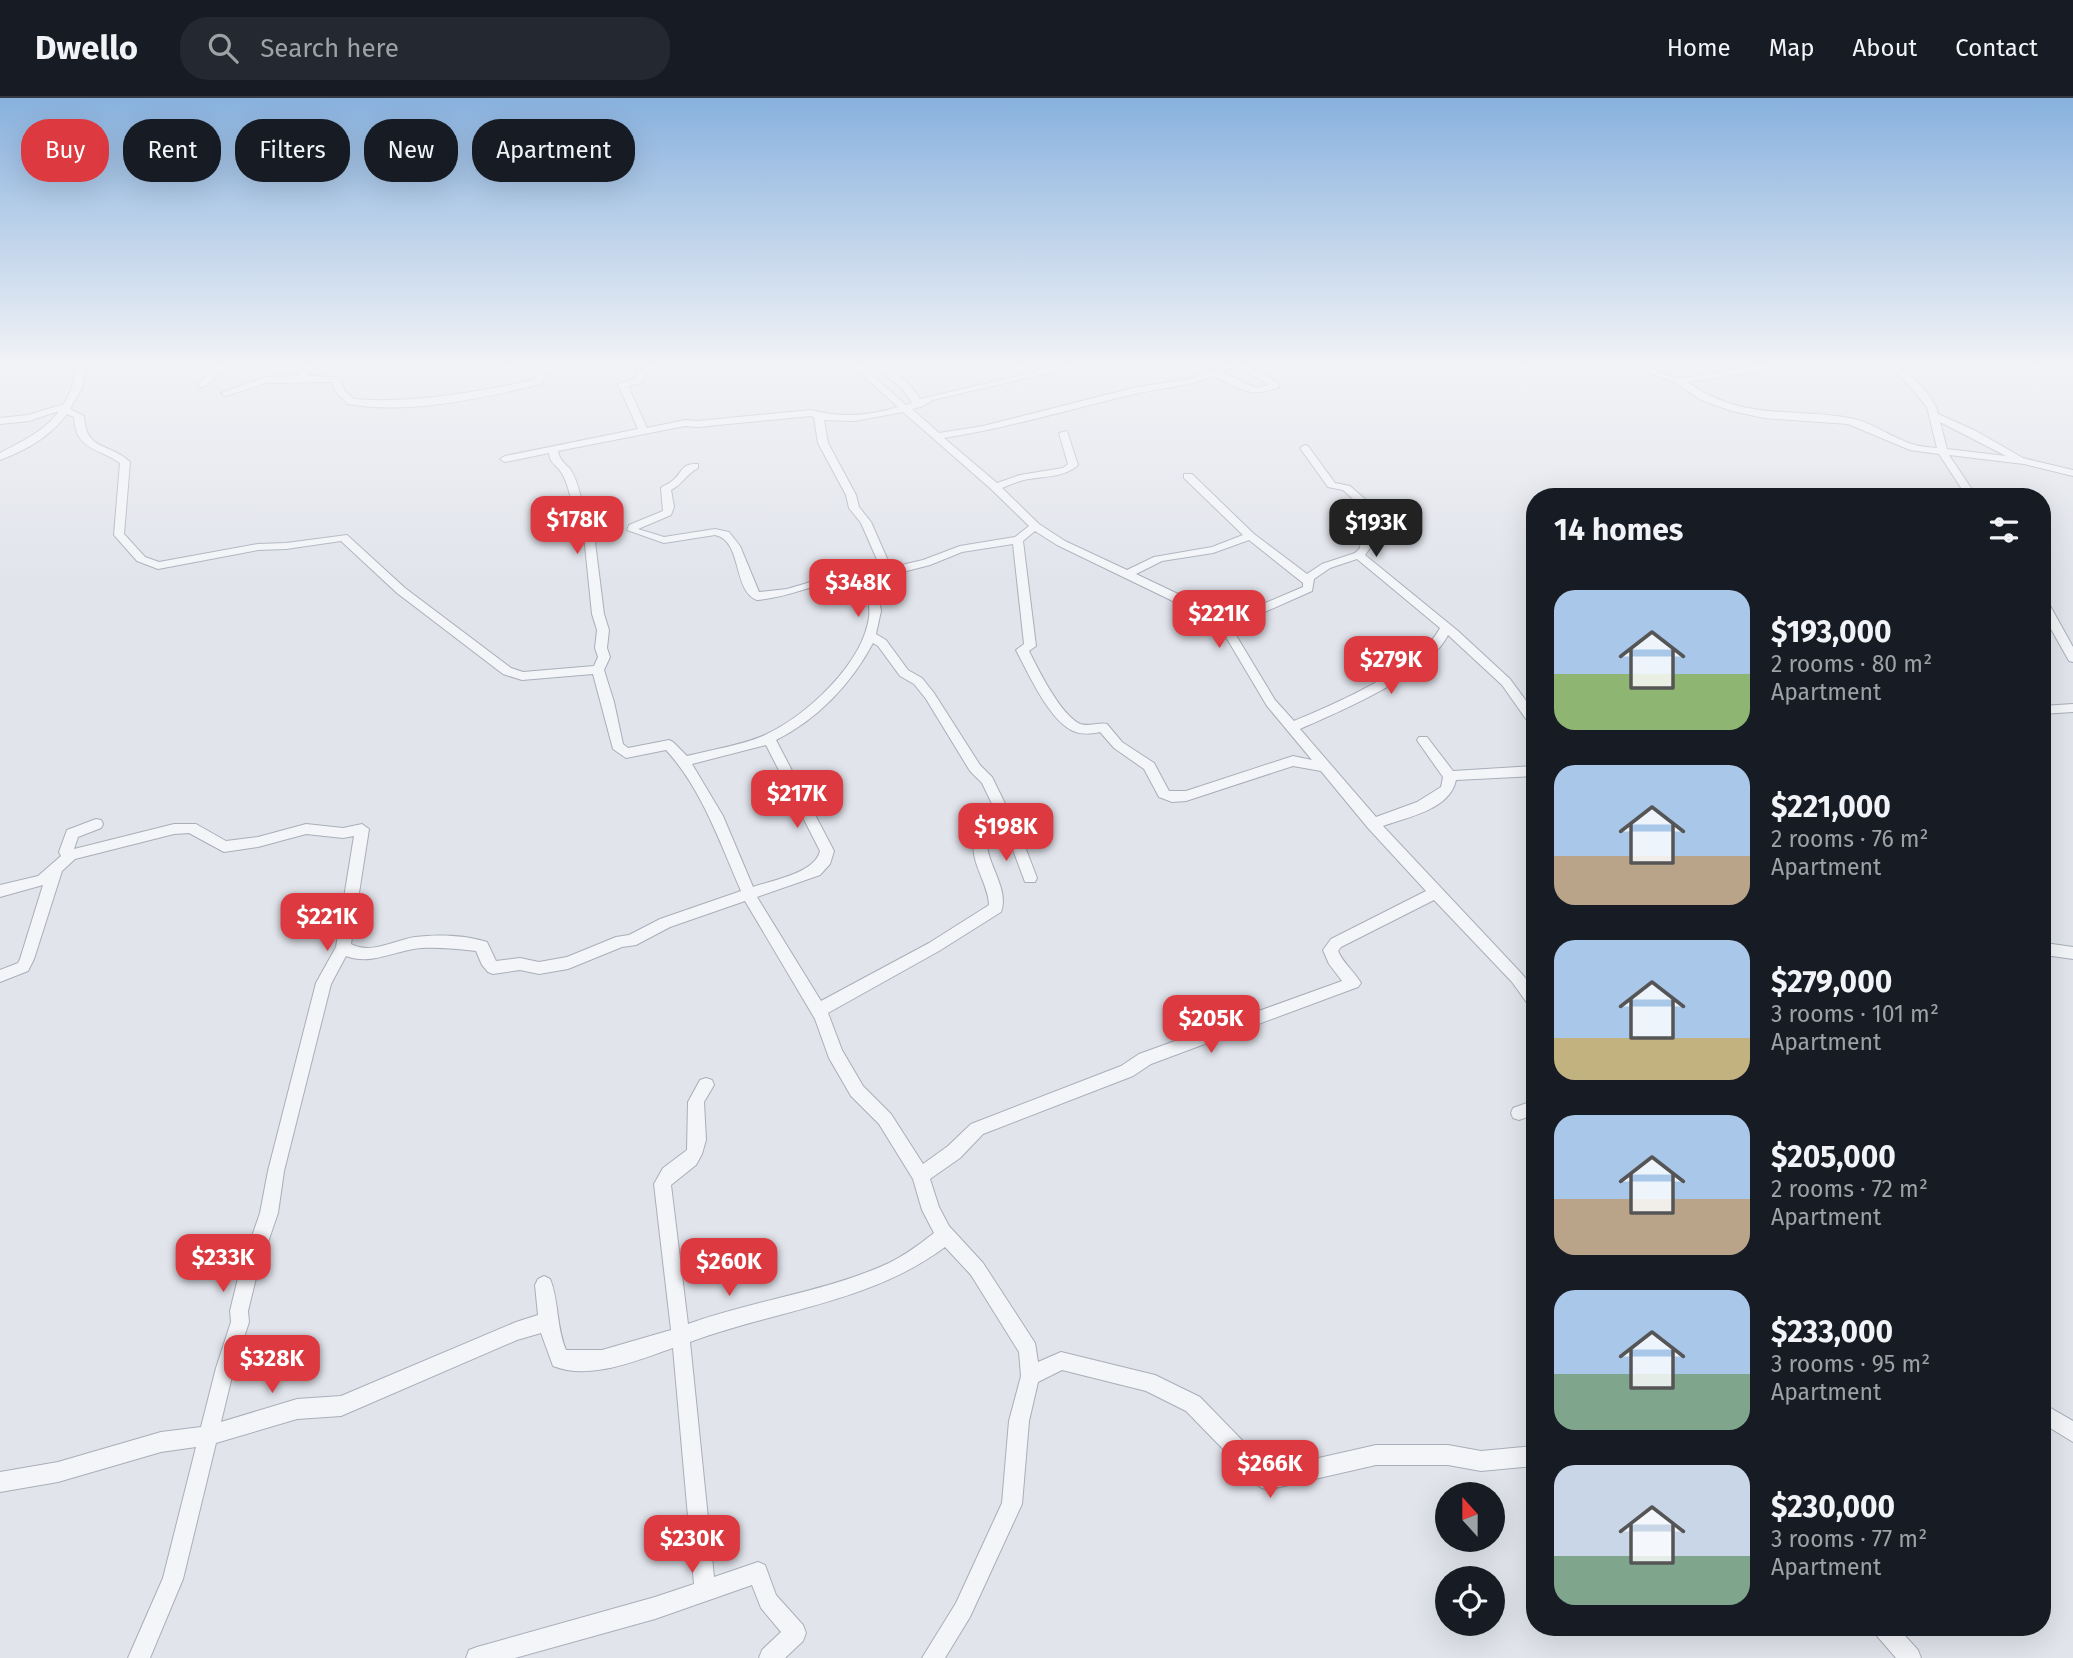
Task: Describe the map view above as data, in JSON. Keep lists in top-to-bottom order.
{
  "north": "top",
  "page": {
    "header": "Dwello",
    "search": "Search here",
    "nav": [
      "Home",
      "Map",
      "About",
      "Contact"
    ],
    "chip": [
      "Buy",
      "Rent",
      "Filters",
      "New",
      "Apartment"
    ],
    "heading": "14 homes",
    "price": [
      "$178K",
      "$193K",
      "$348K",
      "$221K",
      "$279K",
      "$217K",
      "$198K",
      "$221K",
      "$205K",
      "$233K",
      "$260K",
      "$328K",
      "$266K",
      "$230K"
    ],
    "list": [
      {
        "name": "$193,000",
        "note": "2 rooms · 80 m² · Apartment"
      },
      {
        "name": "$221,000",
        "note": "2 rooms · 76 m² · Apartment"
      },
      {
        "name": "$279,000",
        "note": "3 rooms · 101 m² · Apartment"
      },
      {
        "name": "$205,000",
        "note": "2 rooms · 72 m² · Apartment"
      },
      {
        "name": "$233,000",
        "note": "3 rooms · 95 m² · Apartment"
      },
      {
        "name": "$230,000",
        "note": "3 rooms · 77 m² · Apartment"
      }
    ]
  }
}
